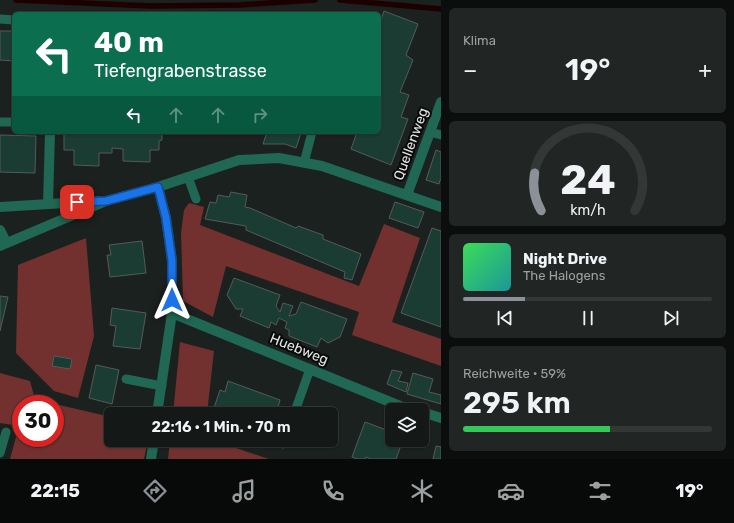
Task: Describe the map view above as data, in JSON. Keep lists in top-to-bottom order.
{
  "streets": {
    "street": ["Quellenweg", "Huebweg"]
  },
  "page": {
    "tile": [
      "Klima",
      ["Reichweite · 59%", "295 km"]
    ],
    "turn": ["40 m", "Tiefengrabenstrasse"],
    "heat": ["−", "19°", "+"],
    "song": ["Night Drive", "The Halogens"],
    "limit": "30",
    "trip": "22:16 · 1 Min. · 70 m",
    "tabs": ["22:15", "19°"],
    "gauge": ["24", "km/h"]
  }
}
